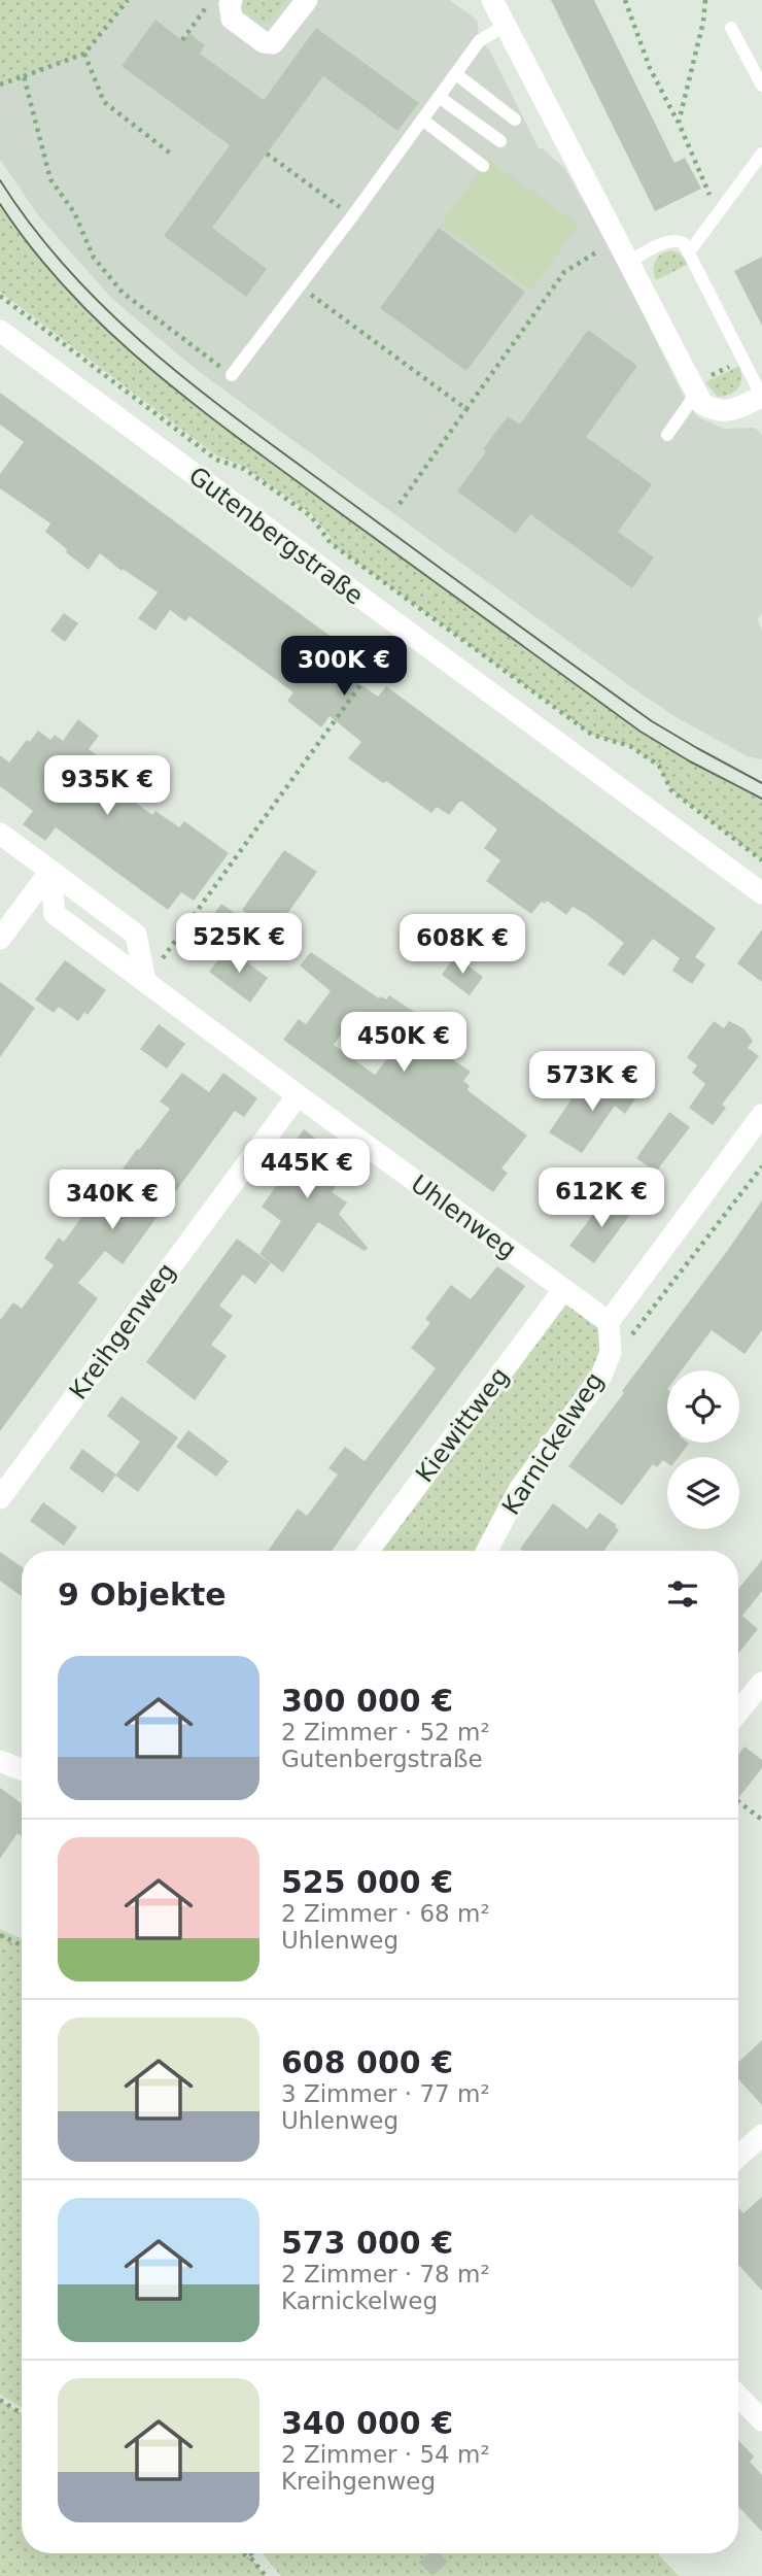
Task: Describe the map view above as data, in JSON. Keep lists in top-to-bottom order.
{
  "streets": {
    "street": [
      "Gutenbergstraße",
      "Uhlenweg",
      "Kreihgenweg",
      "Kiewittweg",
      "Karnickelweg"
    ]
  },
  "crossings": [
    ["Uhlenweg", "Kreihgenweg"],
    ["Uhlenweg", "Kiewittweg"],
    ["Uhlenweg", "Karnickelweg"]
  ],
  "page": {
    "price": [
      "300K €",
      "935K €",
      "525K €",
      "608K €",
      "450K €",
      "573K €",
      "445K €",
      "612K €",
      "340K €"
    ],
    "heading": "9 Objekte",
    "list": [
      {
        "name": "300 000 €",
        "note": "2 Zimmer · 52 m² · Gutenbergstraße"
      },
      {
        "name": "525 000 €",
        "note": "2 Zimmer · 68 m² · Uhlenweg"
      },
      {
        "name": "608 000 €",
        "note": "3 Zimmer · 77 m² · Uhlenweg"
      },
      {
        "name": "573 000 €",
        "note": "2 Zimmer · 78 m² · Karnickelweg"
      },
      {
        "name": "340 000 €",
        "note": "2 Zimmer · 54 m² · Kreihgenweg"
      }
    ]
  }
}
